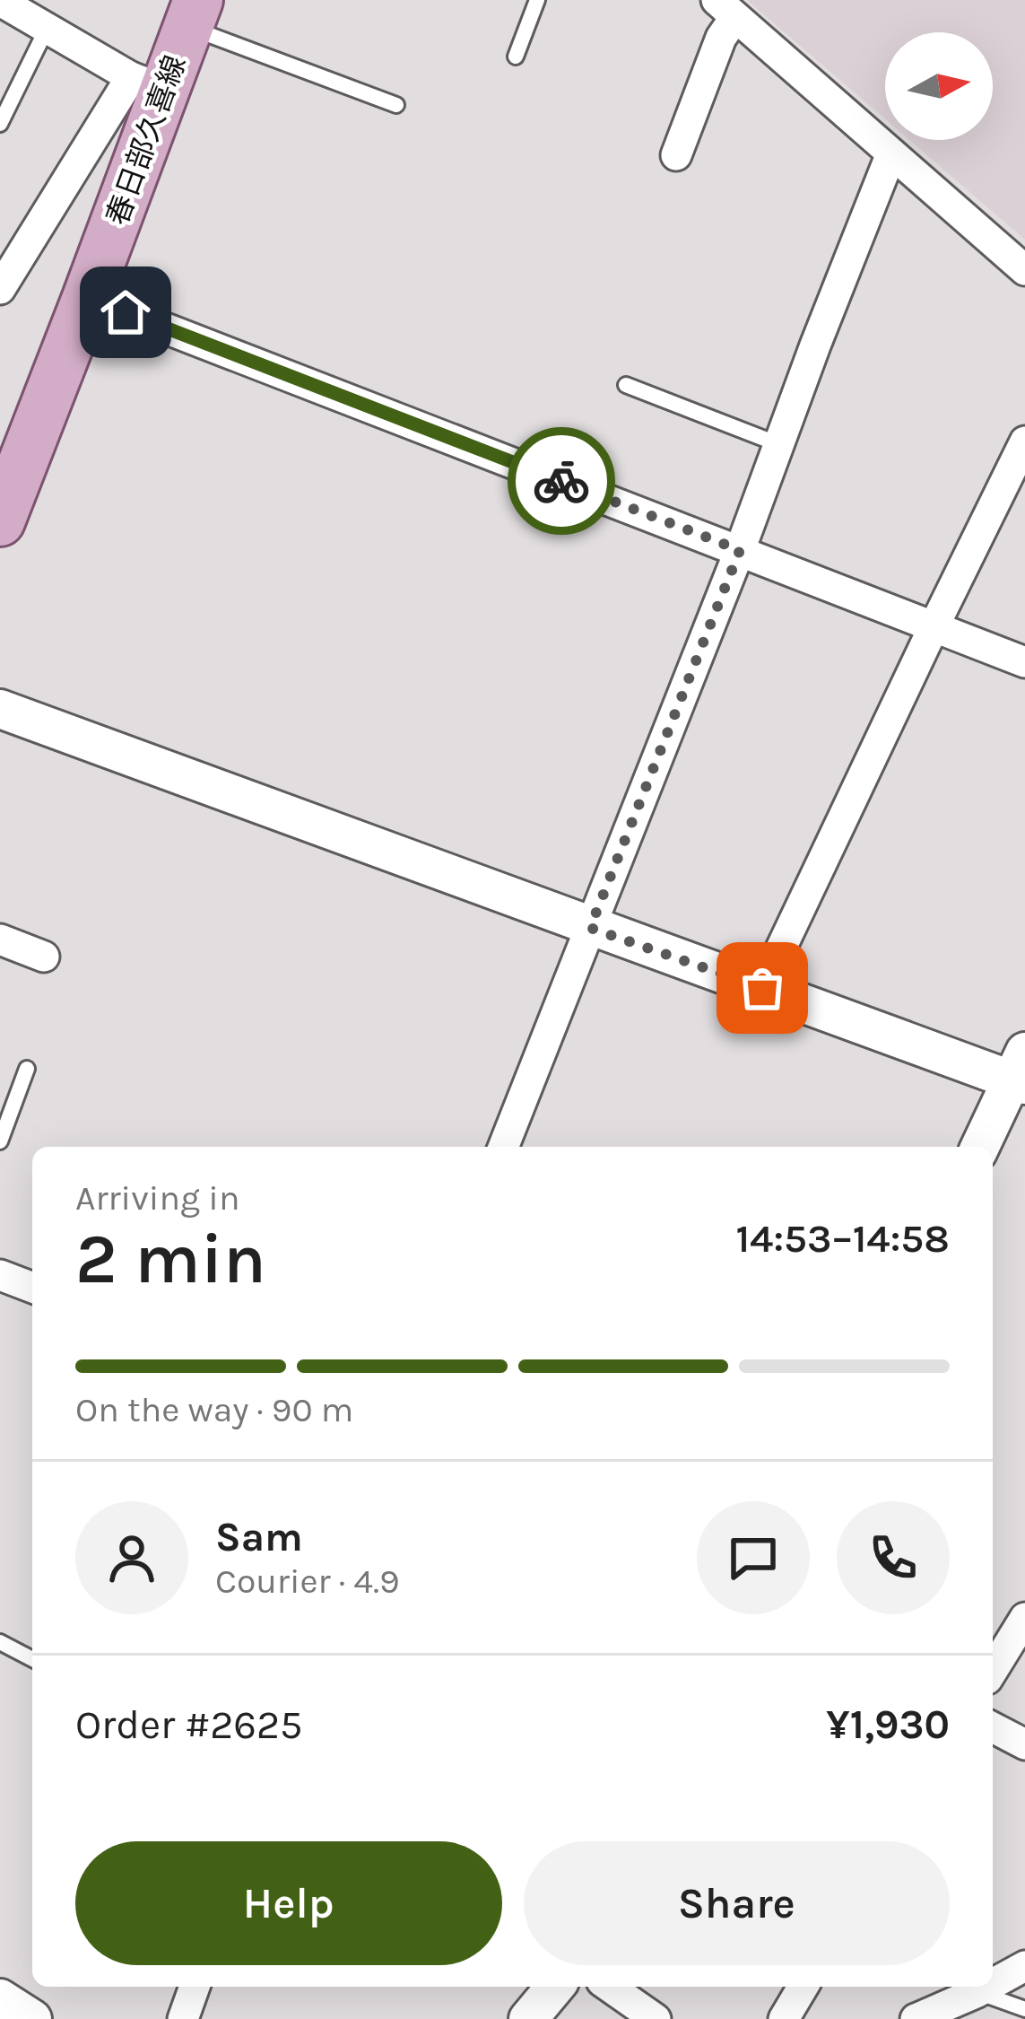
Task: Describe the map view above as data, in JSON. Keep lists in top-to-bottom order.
{
  "streets": {
    "main road": ["春日部久喜線"]
  },
  "north": "right",
  "page": {
    "heading": ["2 min", "Arriving in", "14:53–14:58"],
    "panel": [
      "Sam",
      "Courier · 4.9",
      "Order #2625",
      "¥1,930"
    ],
    "bar": "On the way · 90 m",
    "buttons": ["Help", "Share"]
  }
}
